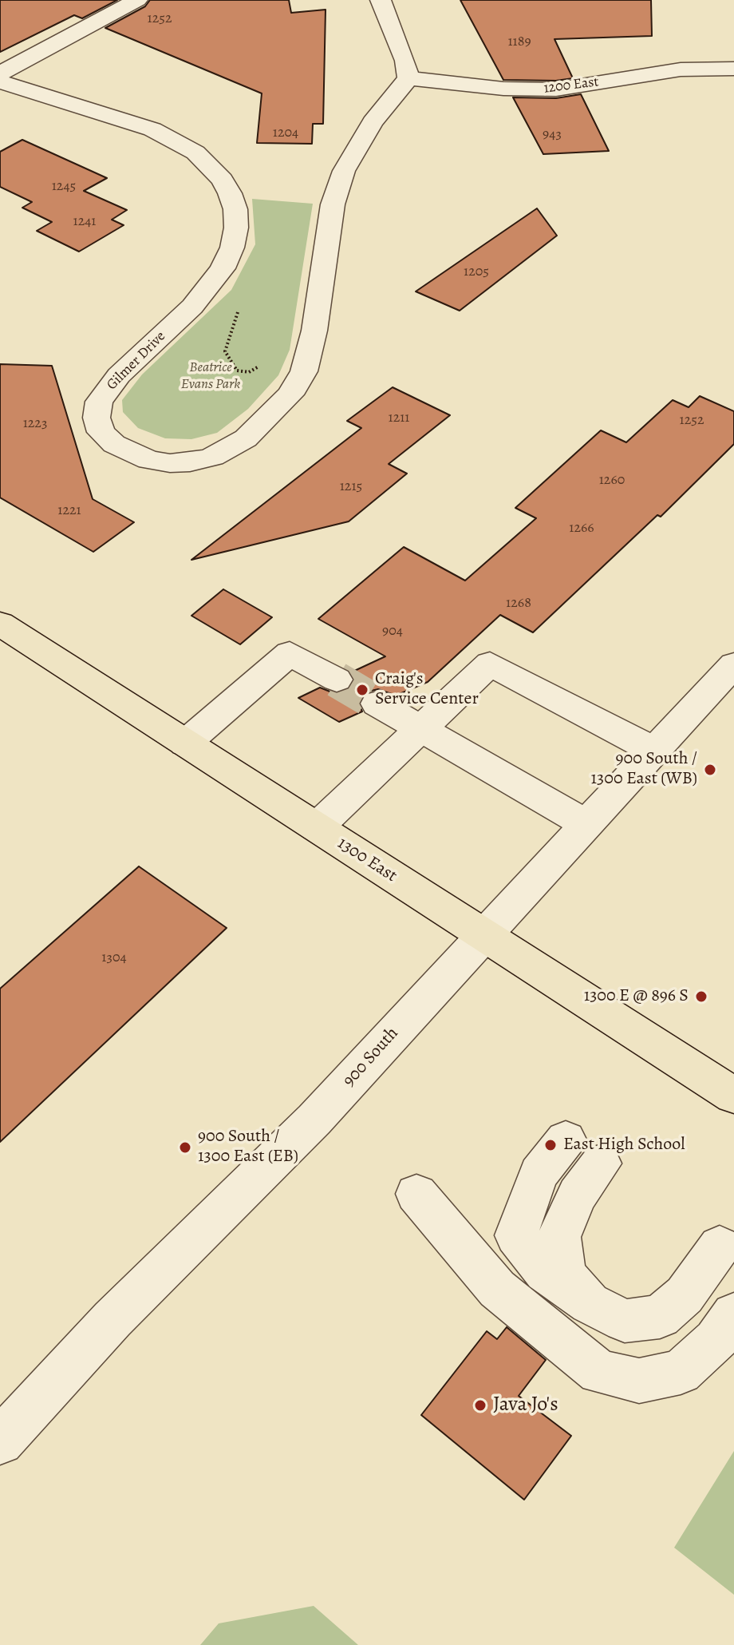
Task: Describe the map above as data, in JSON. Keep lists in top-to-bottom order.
{
  "streets": {
    "main road": ["1300 East"],
    "street": ["1200 East", "Gilmer Drive", "900 South"]
  },
  "crossings": [
    ["1200 East", "Gilmer Drive"],
    ["1300 East", "900 South"]
  ],
  "parks": ["Beatrice Evans Park"],
  "places": [
    "Craig's Service Center",
    "900 South / 1300 East (WB)",
    "1300 E @ 896 S",
    "East High School",
    "900 South / 1300 East (EB)",
    "Java Jo's"
  ],
  "house_numbers": [
    "1252",
    "1189",
    "1204",
    "943",
    "1245",
    "1241",
    "1205",
    "1211",
    "1252",
    "1223",
    "1260",
    "1215",
    "1221",
    "1266",
    "1268",
    "904",
    "1304"
  ]
}
